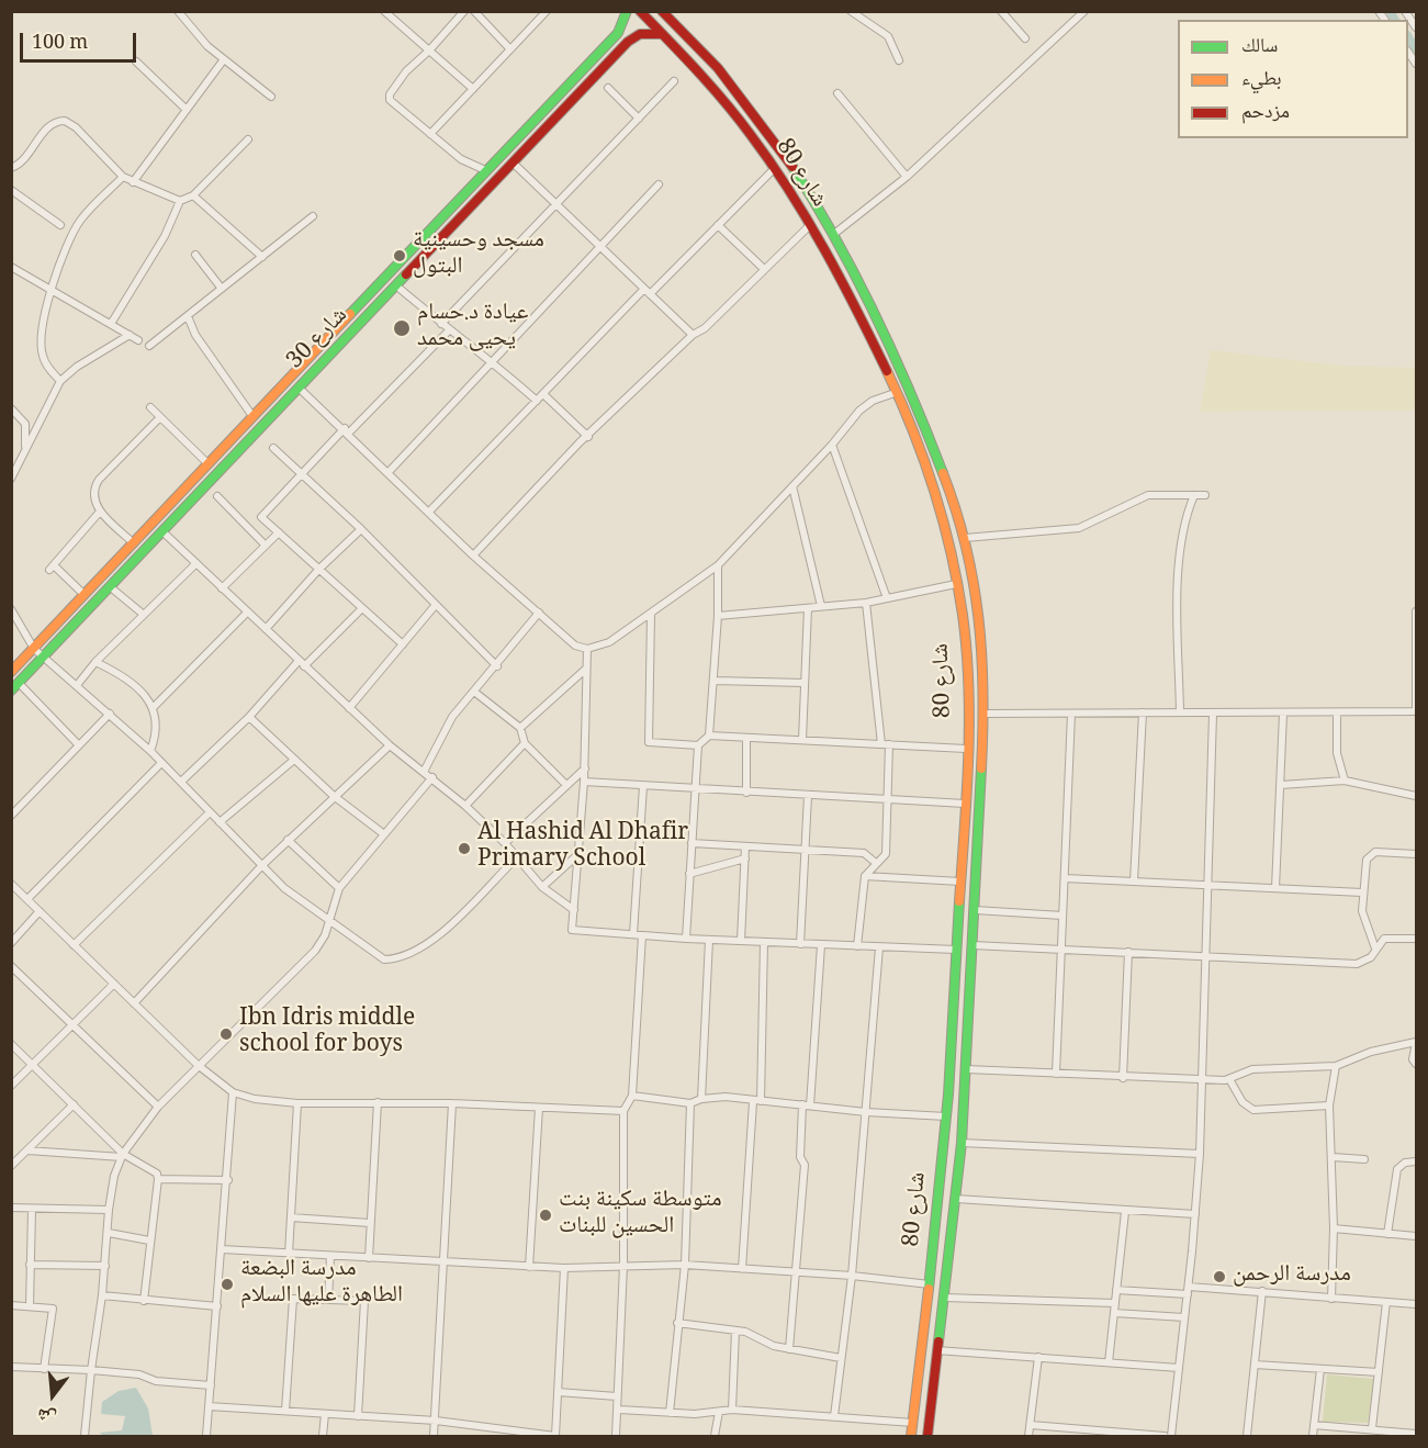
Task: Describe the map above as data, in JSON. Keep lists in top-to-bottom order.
{
  "streets": {
    "main road": ["شارع 80", "شارع 30"]
  },
  "places": [
    "مسجد وحسينية البتول",
    "عيادة د.حسام يحيى محمد",
    "Al Hashid Al Dhafir Primary School",
    "Ibn Idris middle school for boys",
    "متوسطة سكينة بنت الحسين للبنات",
    "مدرسة الرحمن",
    "مدرسة البضعة الطاهرة عليها السلام"
  ],
  "legend": ["سالك", "بطيء", "مزدحم"],
  "scale_bar": "100 m",
  "north": "bottom"
}
